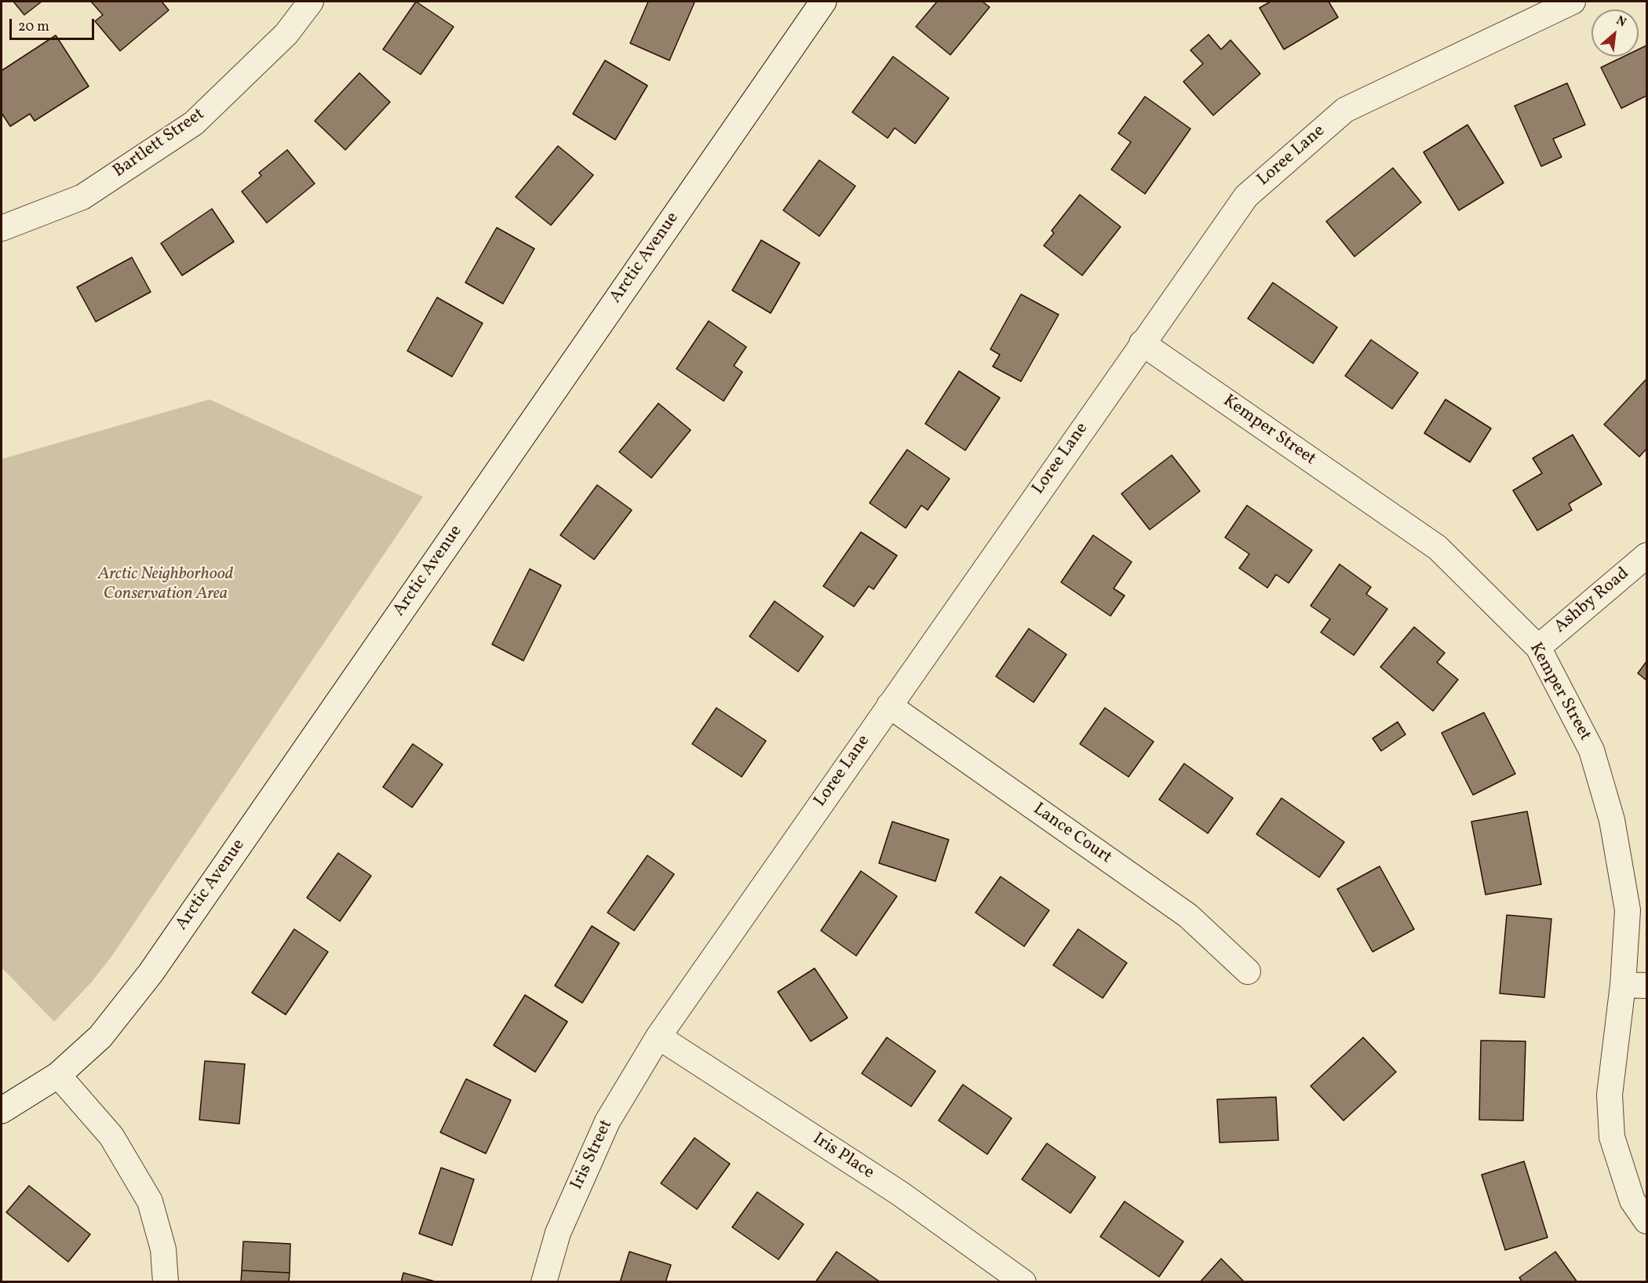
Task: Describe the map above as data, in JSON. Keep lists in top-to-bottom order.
{
  "streets": {
    "street": [
      "Bartlett Street",
      "Loree Lane",
      "Arctic Avenue",
      "Kemper Street",
      "Ashby Road",
      "Lance Court",
      "Iris Street",
      "Iris Place"
    ]
  },
  "crossings": [
    ["Loree Lane", "Kemper Street"],
    ["Loree Lane", "Lance Court"],
    ["Loree Lane", "Iris Street"],
    ["Loree Lane", "Iris Place"],
    ["Kemper Street", "Ashby Road"],
    ["Iris Street", "Iris Place"]
  ],
  "parks": ["Arctic Neighborhood Conservation Area"],
  "scale_bar": "20 m",
  "north": "top right"
}
